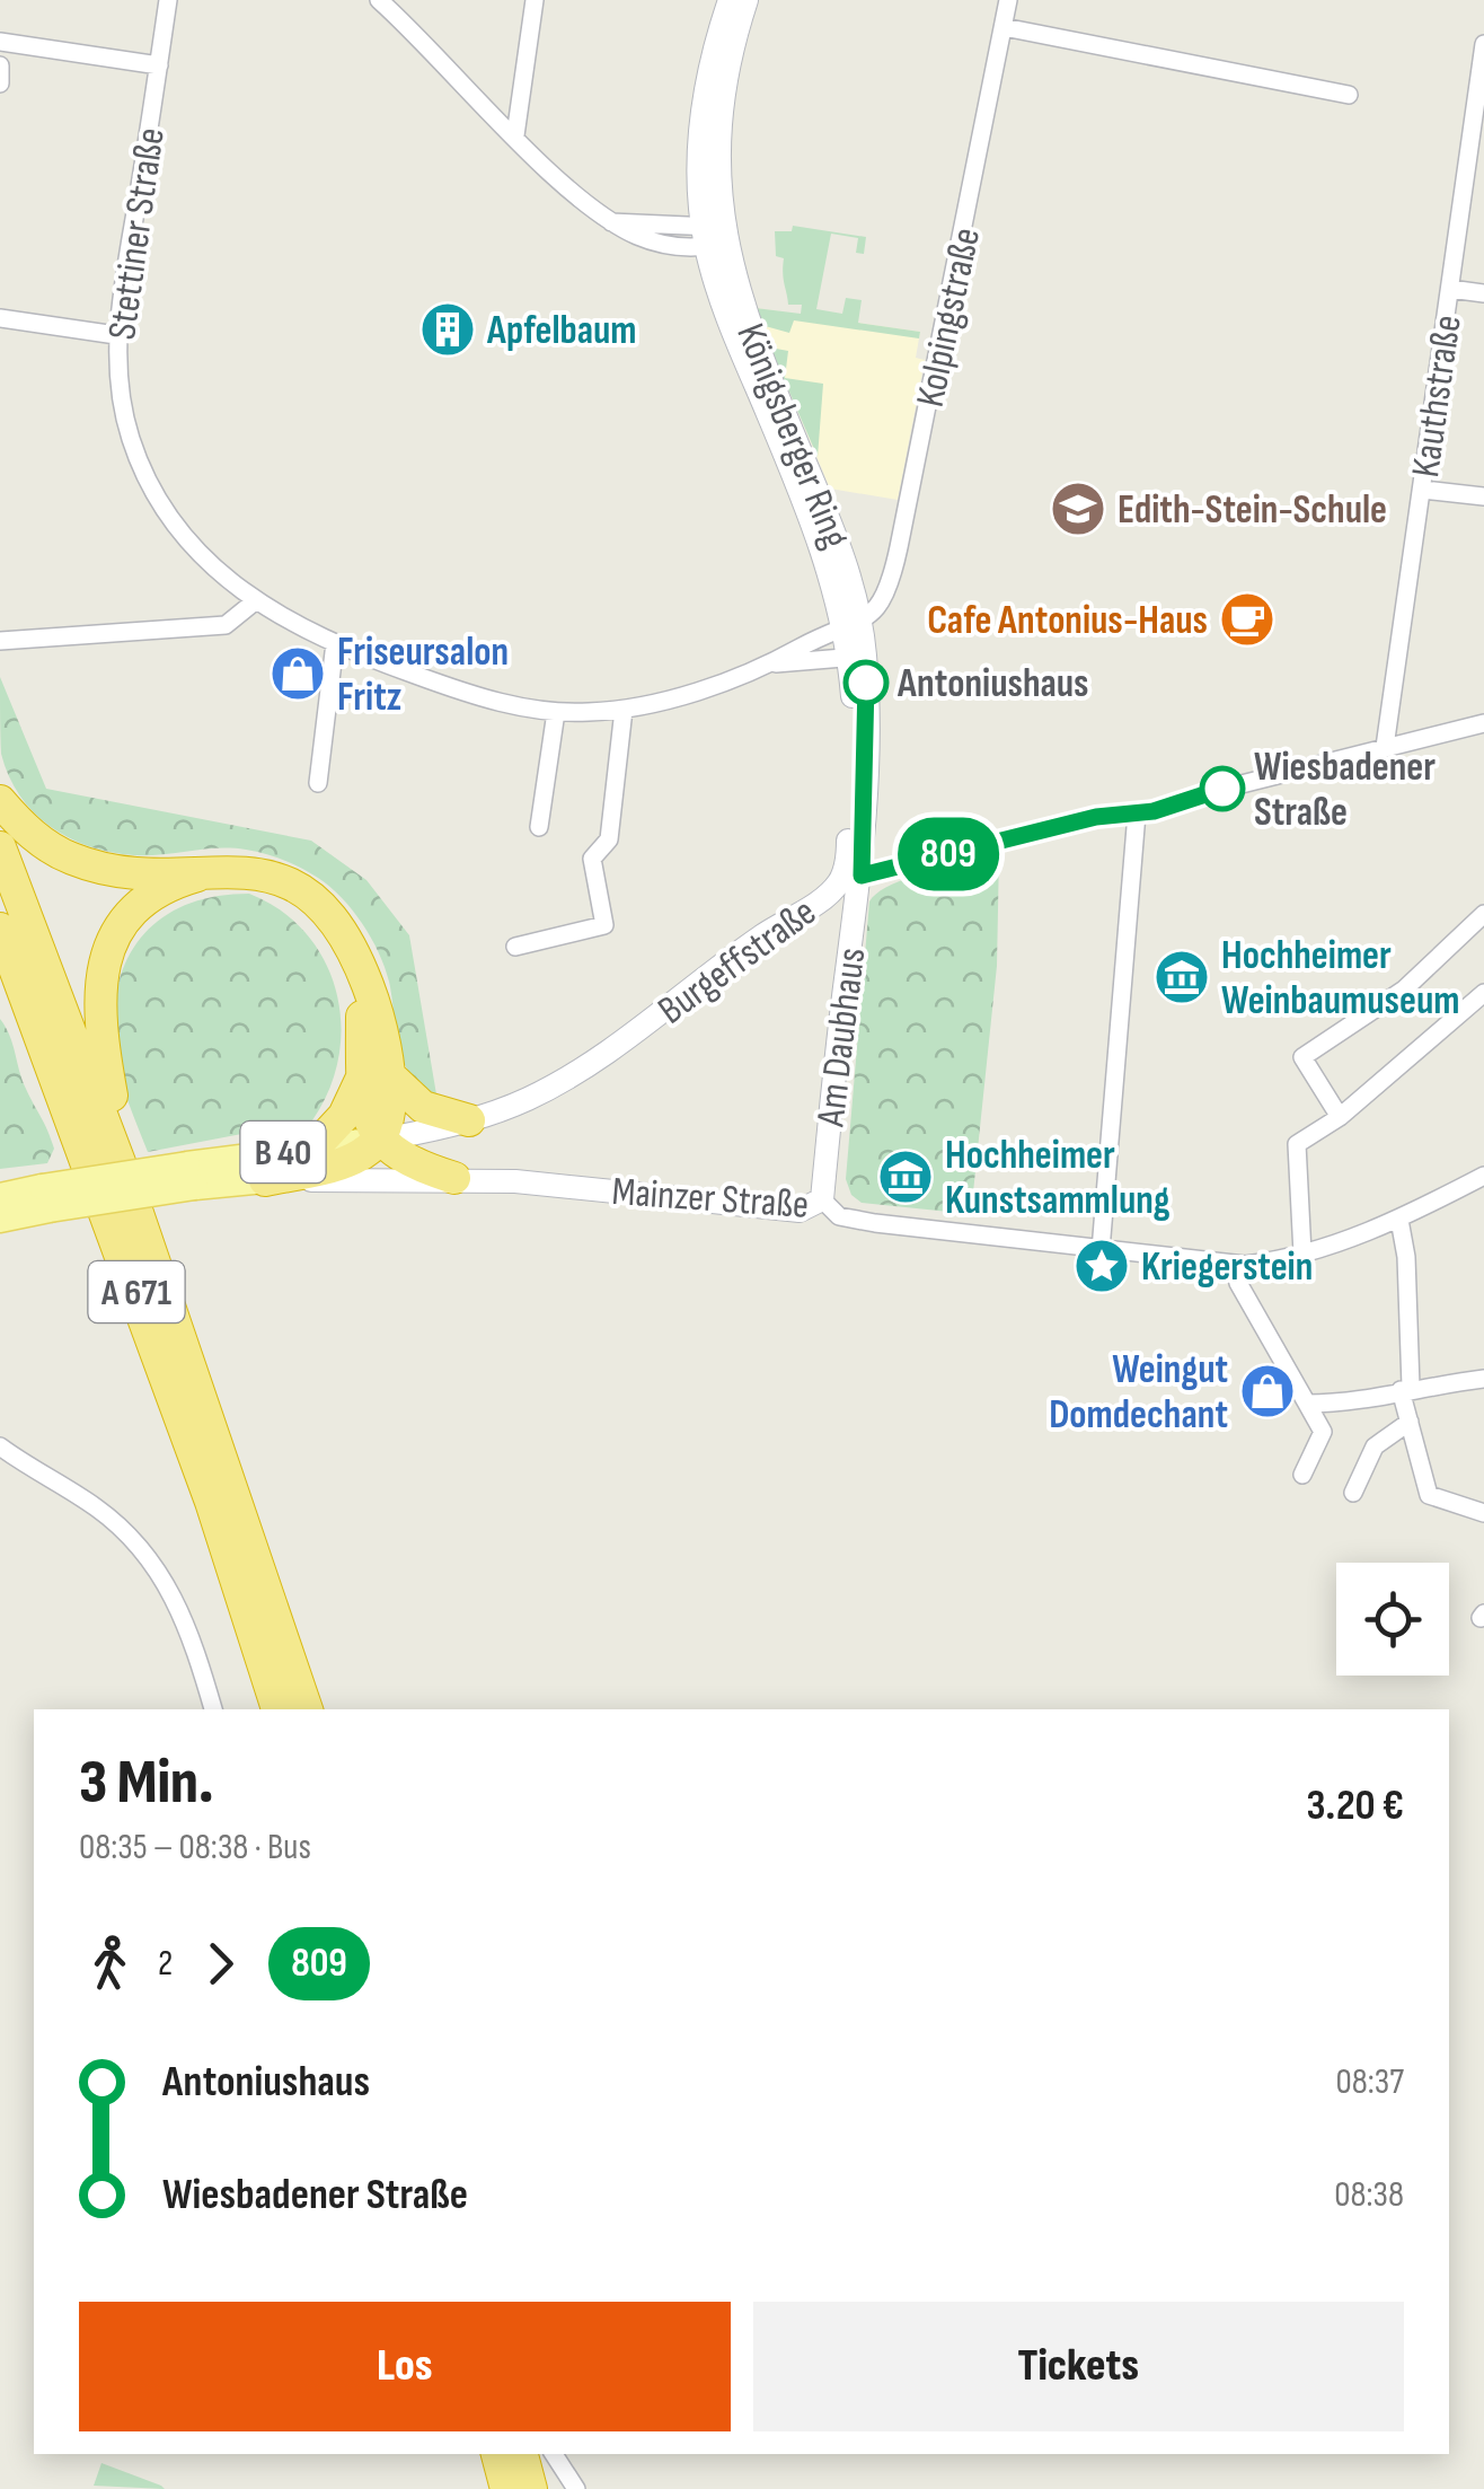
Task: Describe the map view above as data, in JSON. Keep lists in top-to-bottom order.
{
  "streets": {
    "highway": ["A 671"],
    "main road": [
      "Königsberger Ring",
      "Burgeffstraße",
      "Am Daubhaus",
      "B 40",
      "Mainzer Straße"
    ],
    "street": ["Stettiner Straße", "Kolpingstraße", "Kauthstraße"]
  },
  "crossings": [
    ["Stettiner Straße", "Kolpingstraße"],
    ["Stettiner Straße", "Königsberger Ring"],
    ["Kolpingstraße", "Königsberger Ring"],
    ["Königsberger Ring", "Burgeffstraße"],
    ["Königsberger Ring", "Am Daubhaus"],
    ["Burgeffstraße", "Am Daubhaus"],
    ["Burgeffstraße", "B 40"],
    ["Am Daubhaus", "Mainzer Straße"],
    ["B 40", "Mainzer Straße"]
  ],
  "places": {
    "building": ["Apfelbaum"],
    "school or university": ["Edith-Stein-Schule"],
    "cafe": ["Cafe Antonius-Haus"],
    "shop": ["Friseursalon Fritz", "Weingut Domdechant"],
    "other": ["Antoniushaus", "Wiesbadener Straße"],
    "museum": ["Hochheimer Weinbaumuseum", "Hochheimer Kunstsammlung"],
    "place": ["Kriegerstein"]
  },
  "lines": ["bus line 809"],
  "page": {
    "on_map": "809",
    "heading": ["3 Min.", "08:35 – 08:38 · Bus", "3.20 €"],
    "legs": ["2", "809"],
    "list": [
      {
        "name": "Antoniushaus",
        "value": "08:37"
      },
      {
        "name": "Wiesbadener Straße",
        "value": "08:38"
      }
    ],
    "buttons": ["Los", "Tickets"]
  }
}
